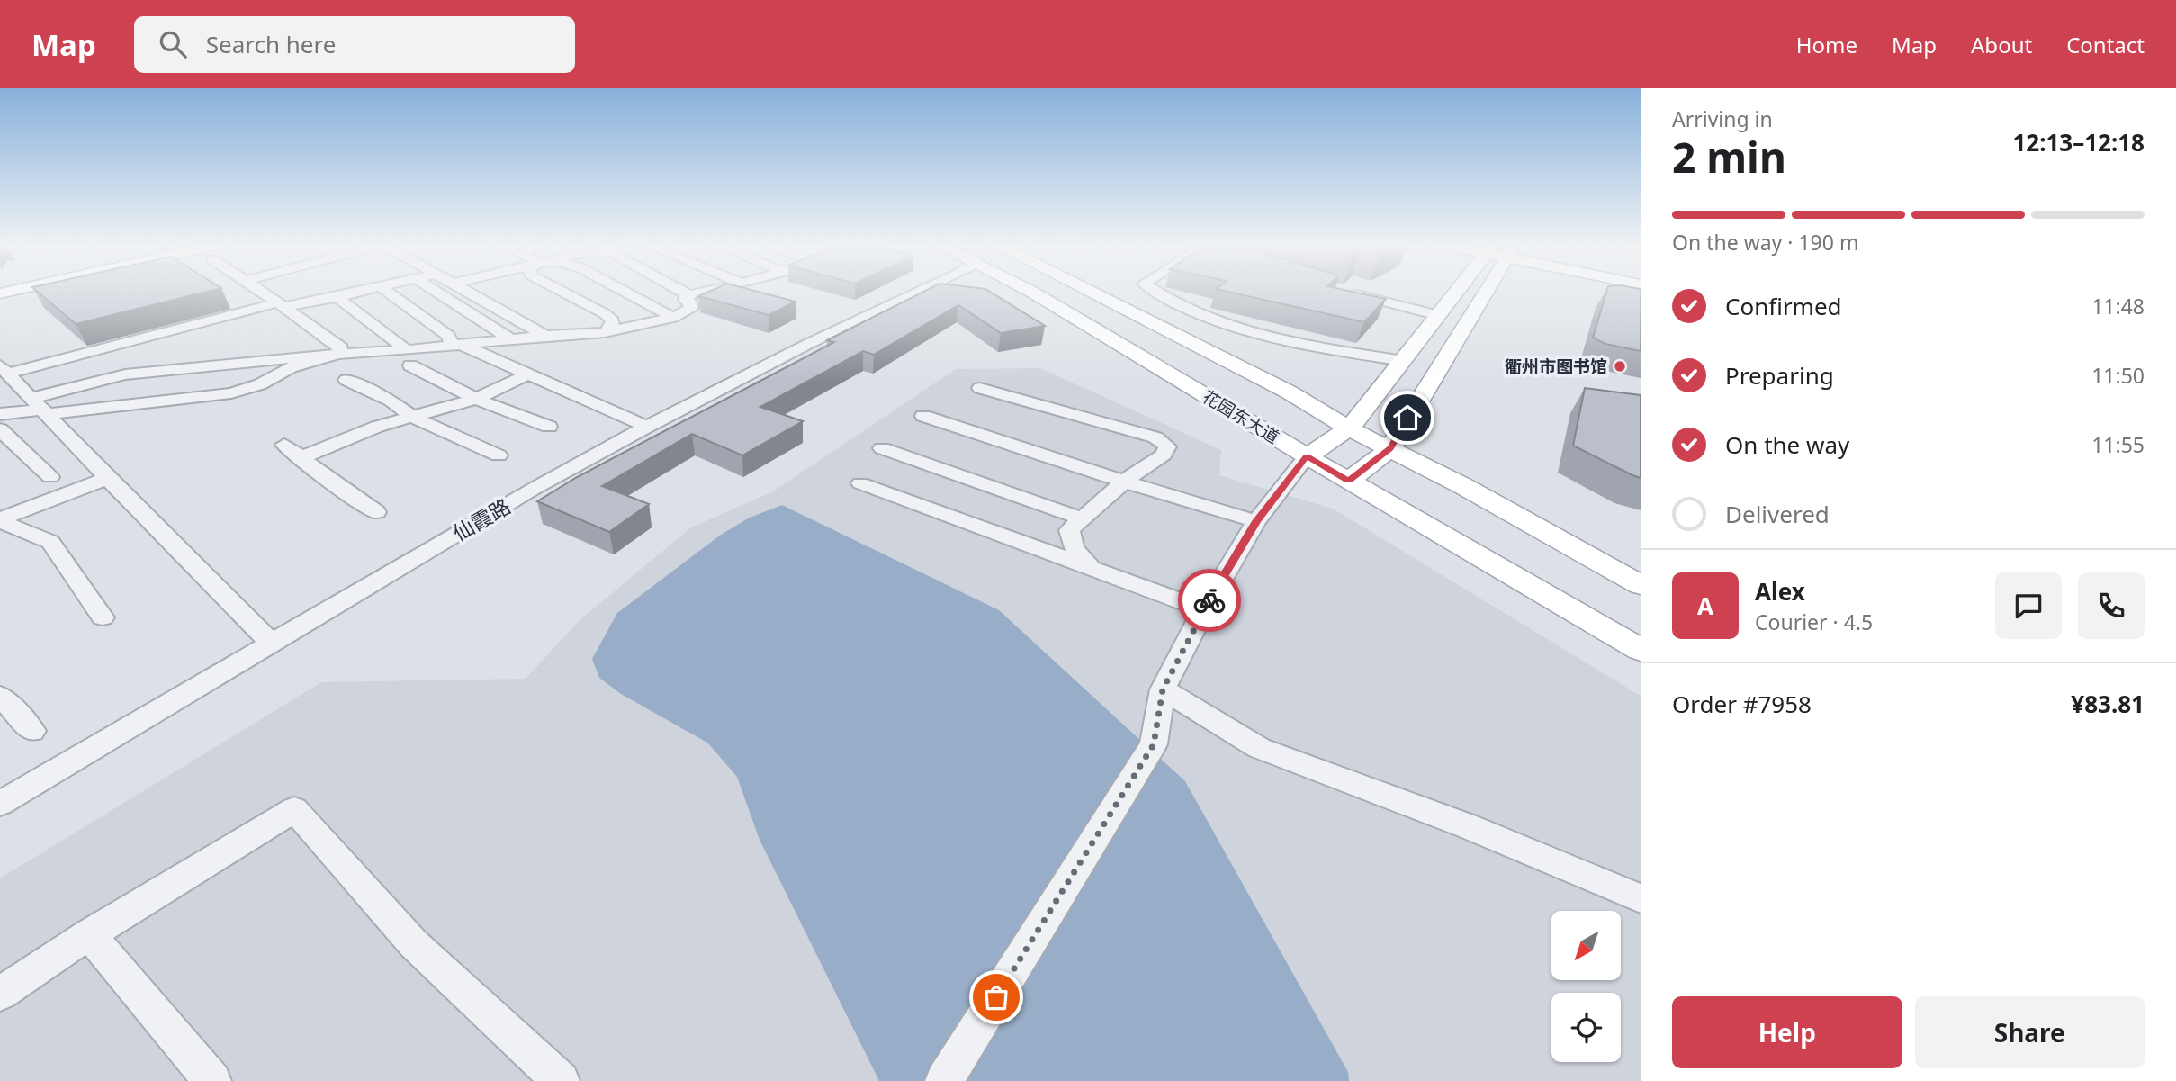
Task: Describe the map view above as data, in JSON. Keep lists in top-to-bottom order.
{
  "streets": {
    "main road": ["花园东大道"],
    "street": ["仙霞路"]
  },
  "places": ["衢州市图书馆"],
  "north": "bottom left",
  "page": {
    "header": "Map",
    "search": "Search here",
    "nav": [
      "Home",
      "Map",
      "About",
      "Contact"
    ],
    "heading": ["2 min", "Arriving in", "12:13–12:18"],
    "panel": [
      "Alex",
      "Courier · 4.5",
      "Order #7958",
      "¥83.81"
    ],
    "bar": "On the way · 190 m",
    "list": [
      ["Confirmed", "11:48"],
      ["Preparing", "11:50"],
      ["On the way", "11:55"],
      "Delivered"
    ],
    "round": "A",
    "buttons": ["Help", "Share"]
  }
}
